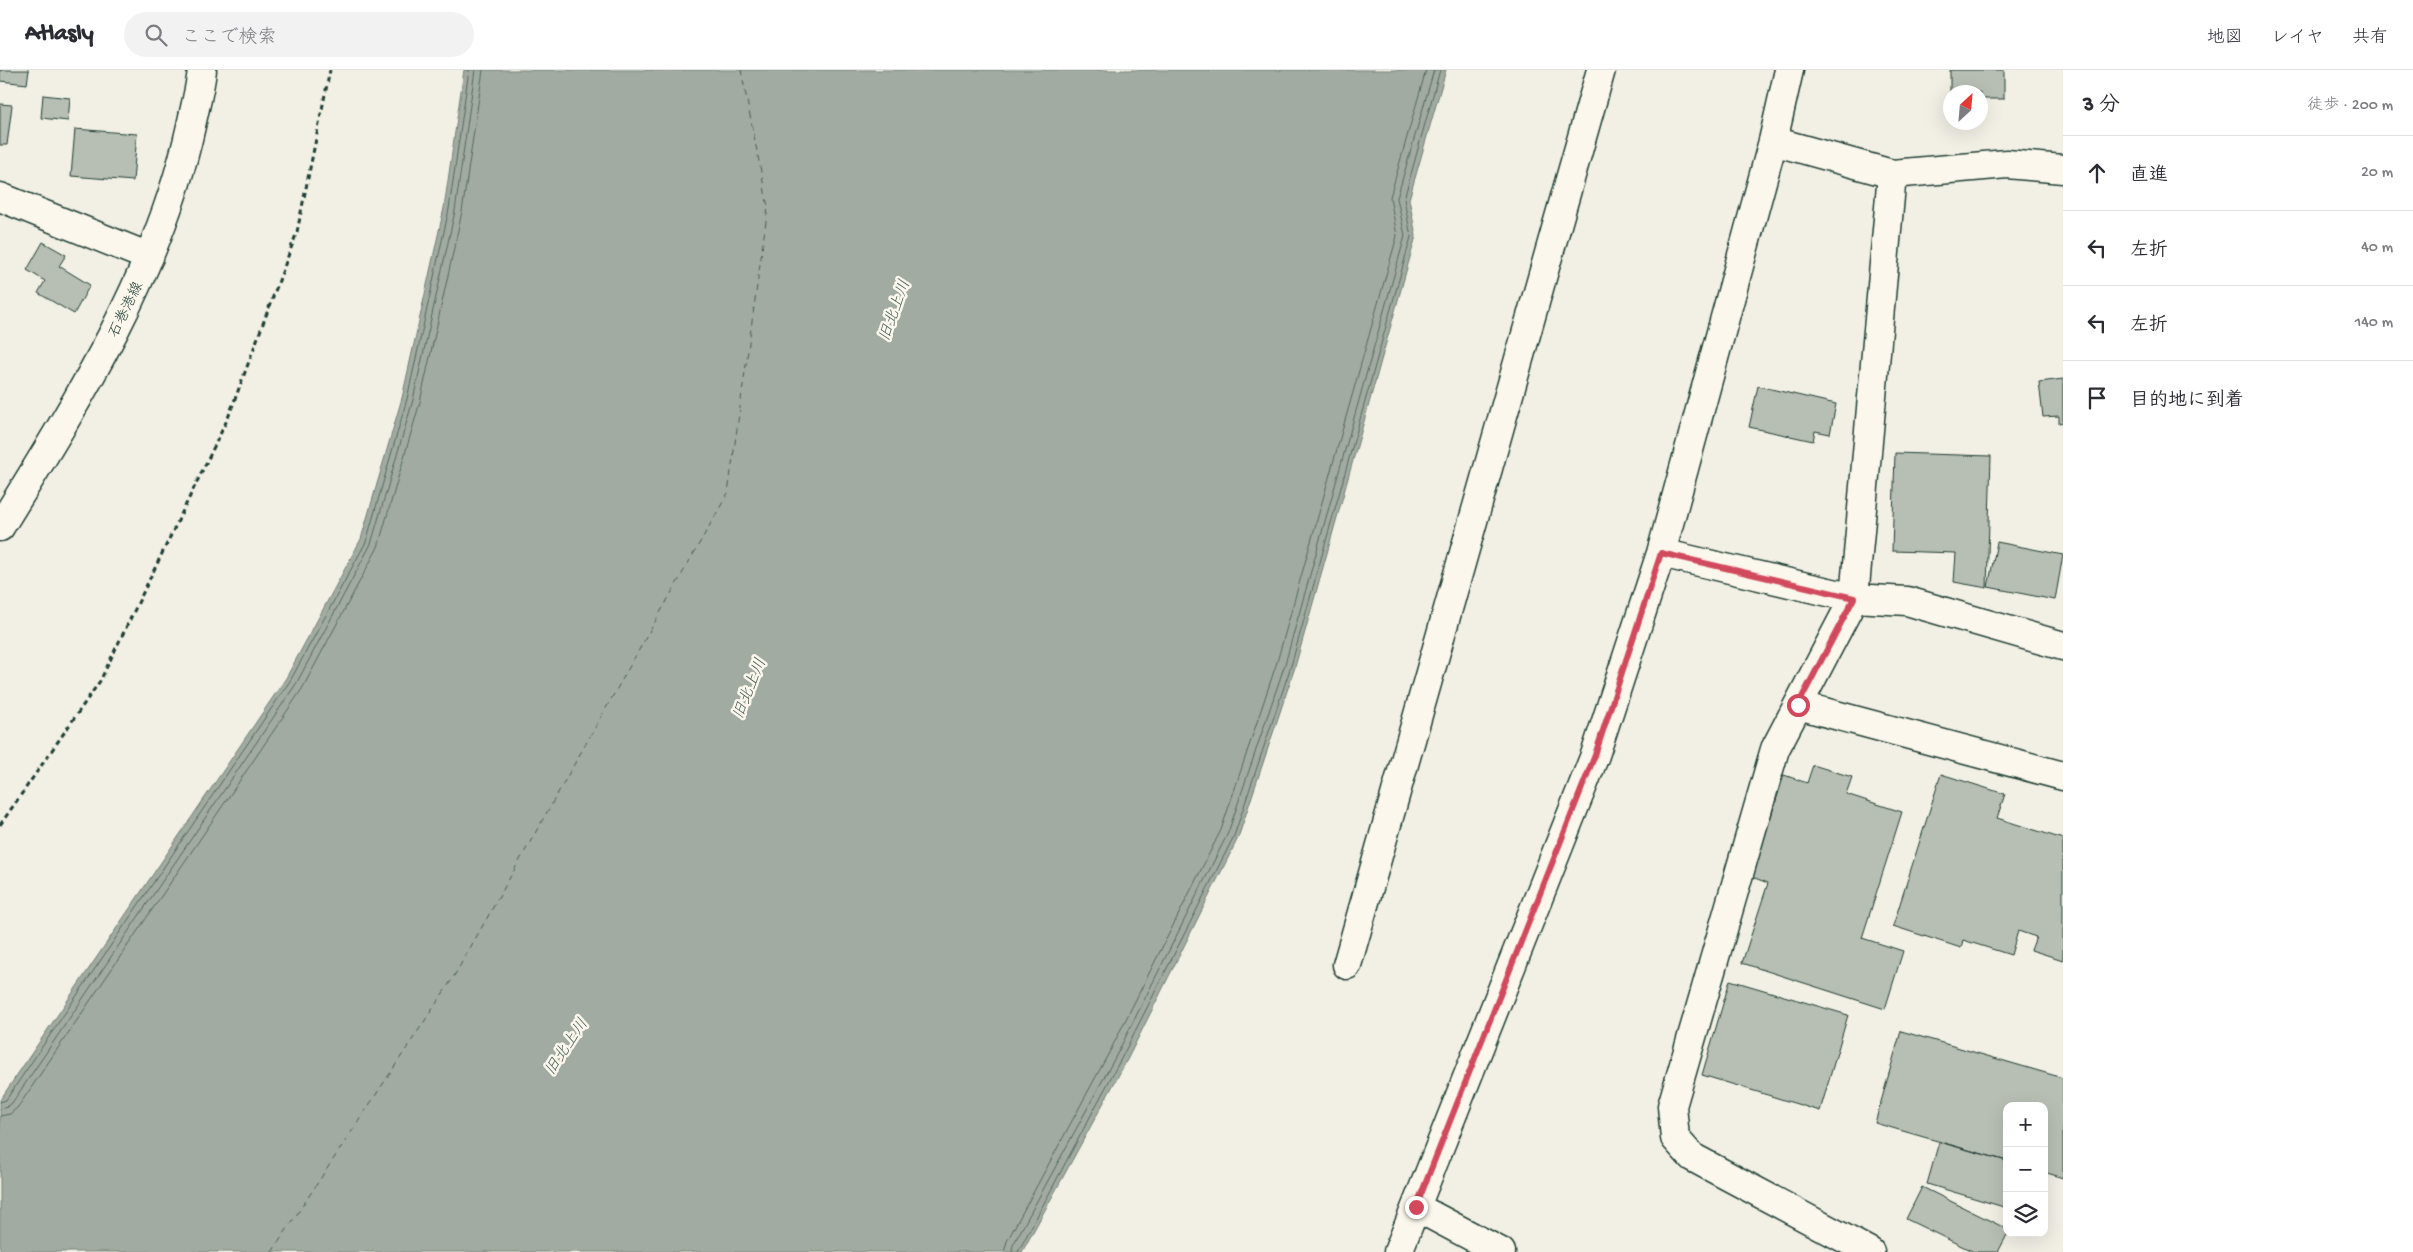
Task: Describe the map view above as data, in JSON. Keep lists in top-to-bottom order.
{
  "streets": {
    "street": ["石巻港線"]
  },
  "water": ["旧北上川"],
  "north": "top right",
  "page": {
    "header": "Atlasly",
    "search": "ここで検索",
    "nav": ["地図", "レイヤ", "共有"],
    "heading": ["3 分", "徒歩 · 200 m"],
    "list": [
      ["直進", "20 m"],
      ["左折", "40 m"],
      ["左折", "140 m"],
      "目的地に到着"
    ],
    "map_buttons": ["+", "−"]
  }
}
